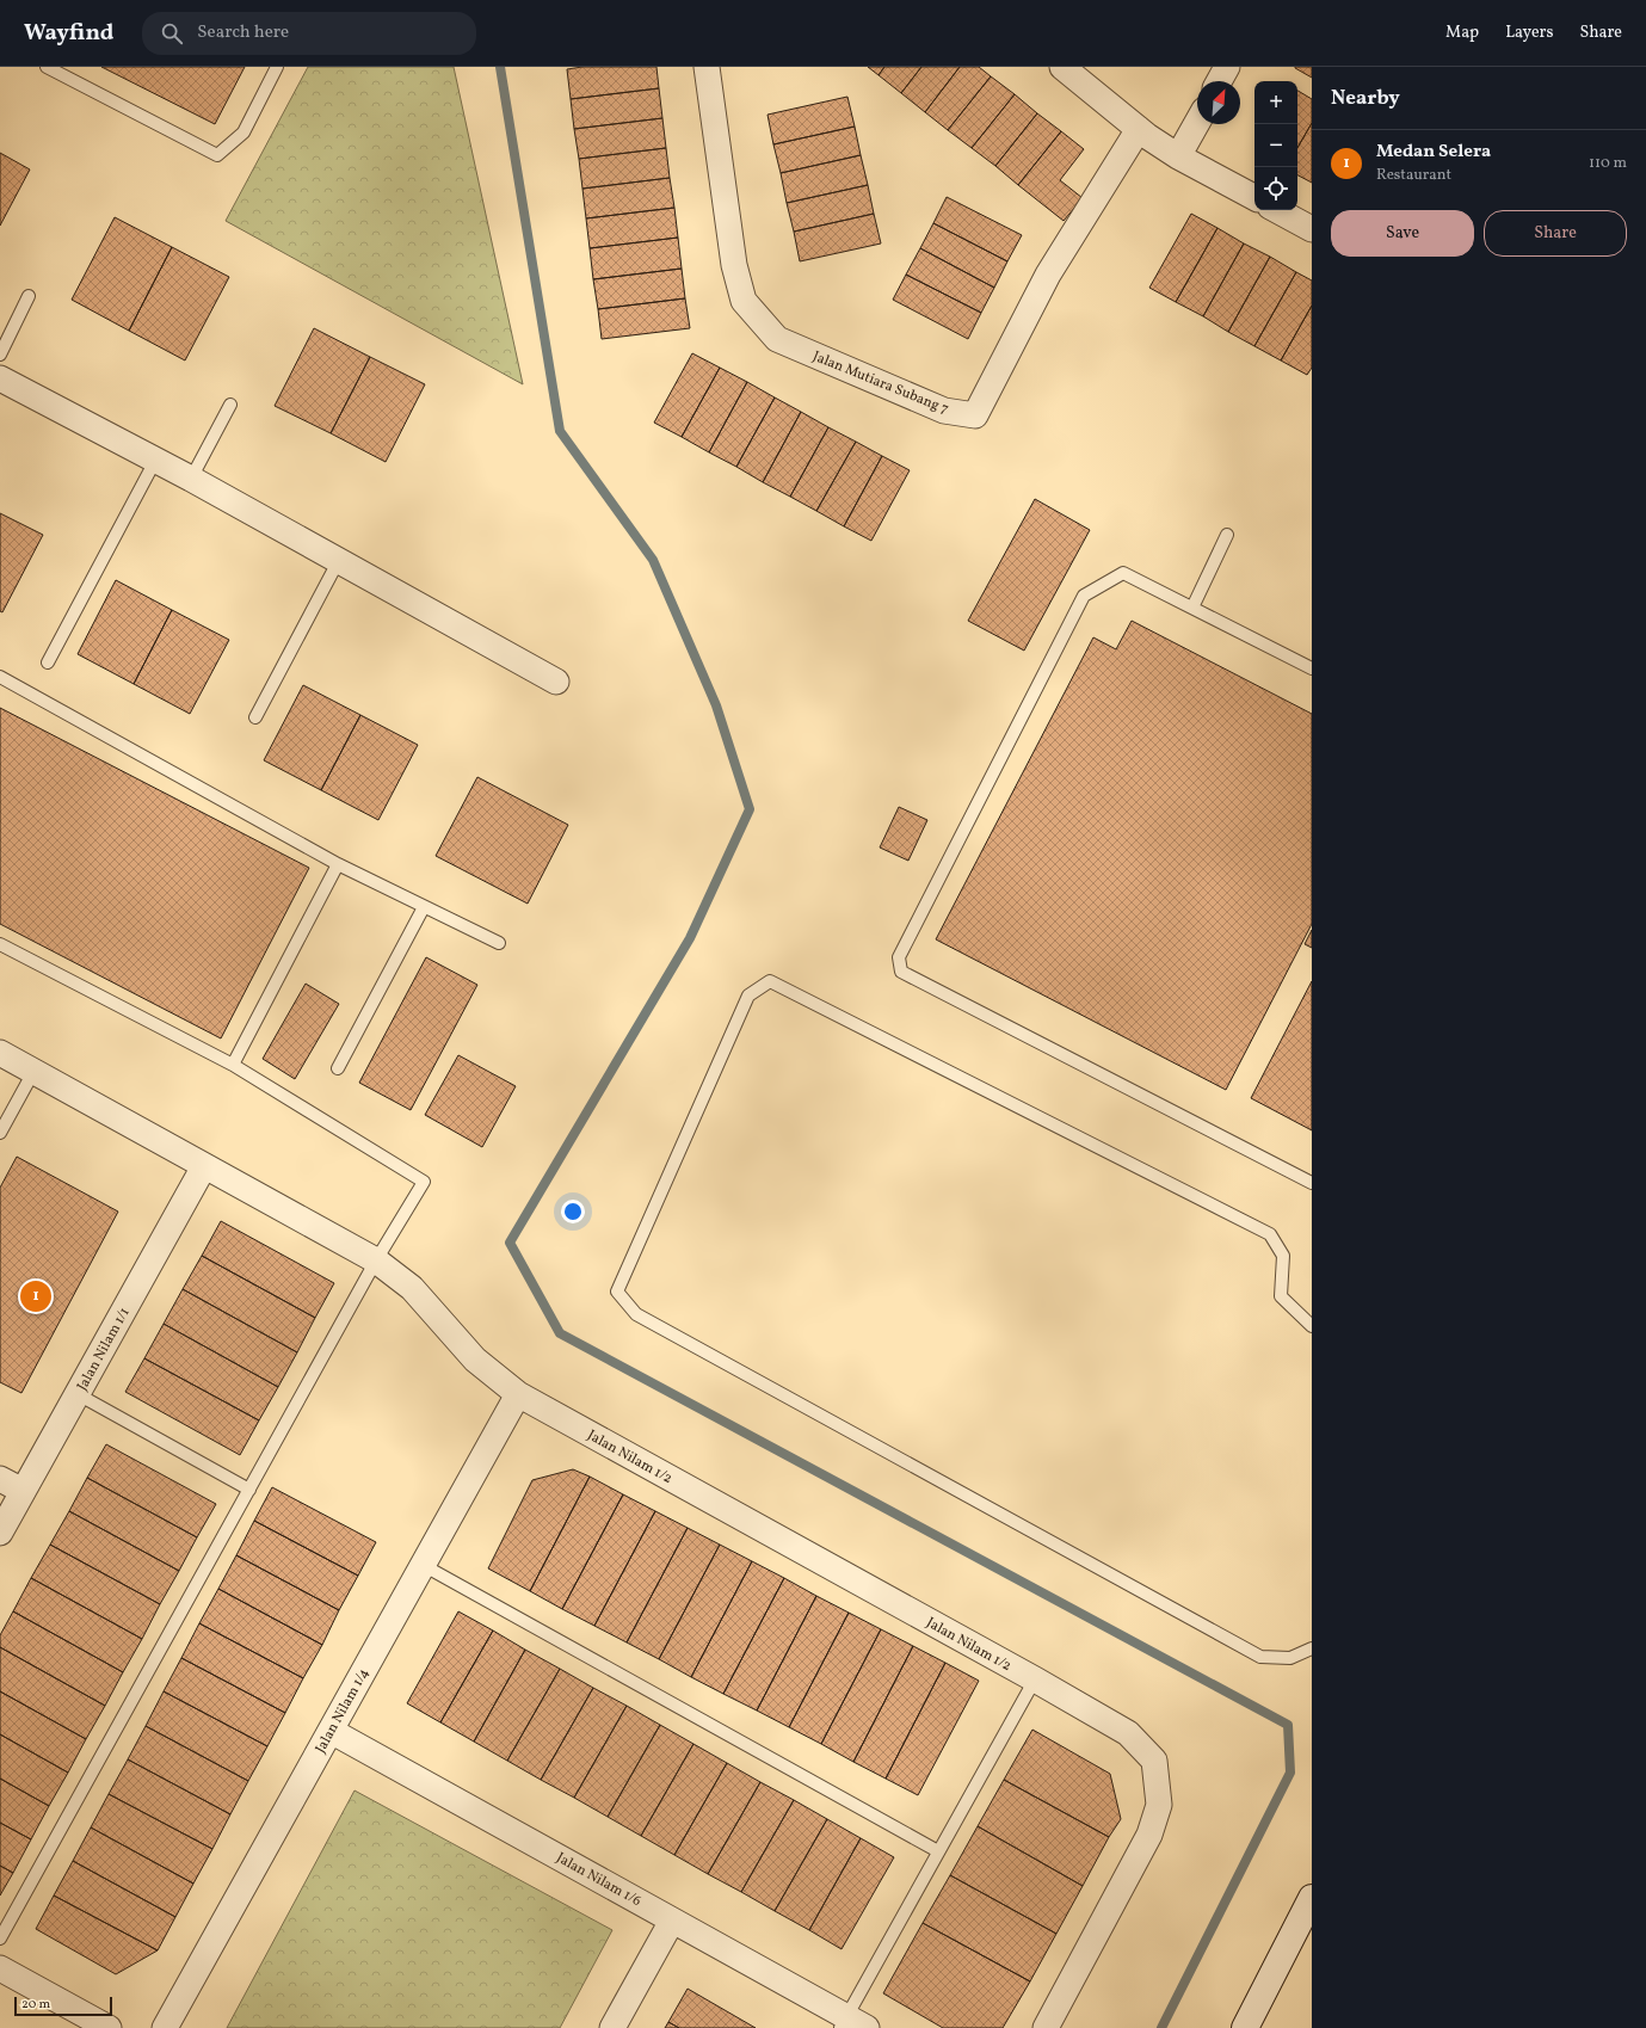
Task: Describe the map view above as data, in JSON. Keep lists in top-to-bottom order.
{
  "streets": {
    "street": [
      "Jalan Mutiara Subang 7",
      "Jalan Nilam 1/1",
      "Jalan Nilam 1/2",
      "Jalan Nilam 1/4",
      "Jalan Nilam 1/6"
    ]
  },
  "crossings": [
    ["Jalan Nilam 1/1", "Jalan Nilam 1/2"],
    ["Jalan Nilam 1/2", "Jalan Nilam 1/4"],
    ["Jalan Nilam 1/4", "Jalan Nilam 1/6"]
  ],
  "scale_bar": "20 m",
  "north": "top right",
  "page": {
    "header": "Wayfind",
    "search": "Search here",
    "nav": ["Map", "Layers", "Share"],
    "heading": "Nearby",
    "map_buttons": ["+", "−"],
    "list": [
      {
        "mark": "1",
        "name": "Medan Selera",
        "note": "Restaurant",
        "value": "110 m"
      }
    ],
    "buttons": ["Save", "Share"],
    "pins": "1",
    "scale": "20 m"
  }
}
